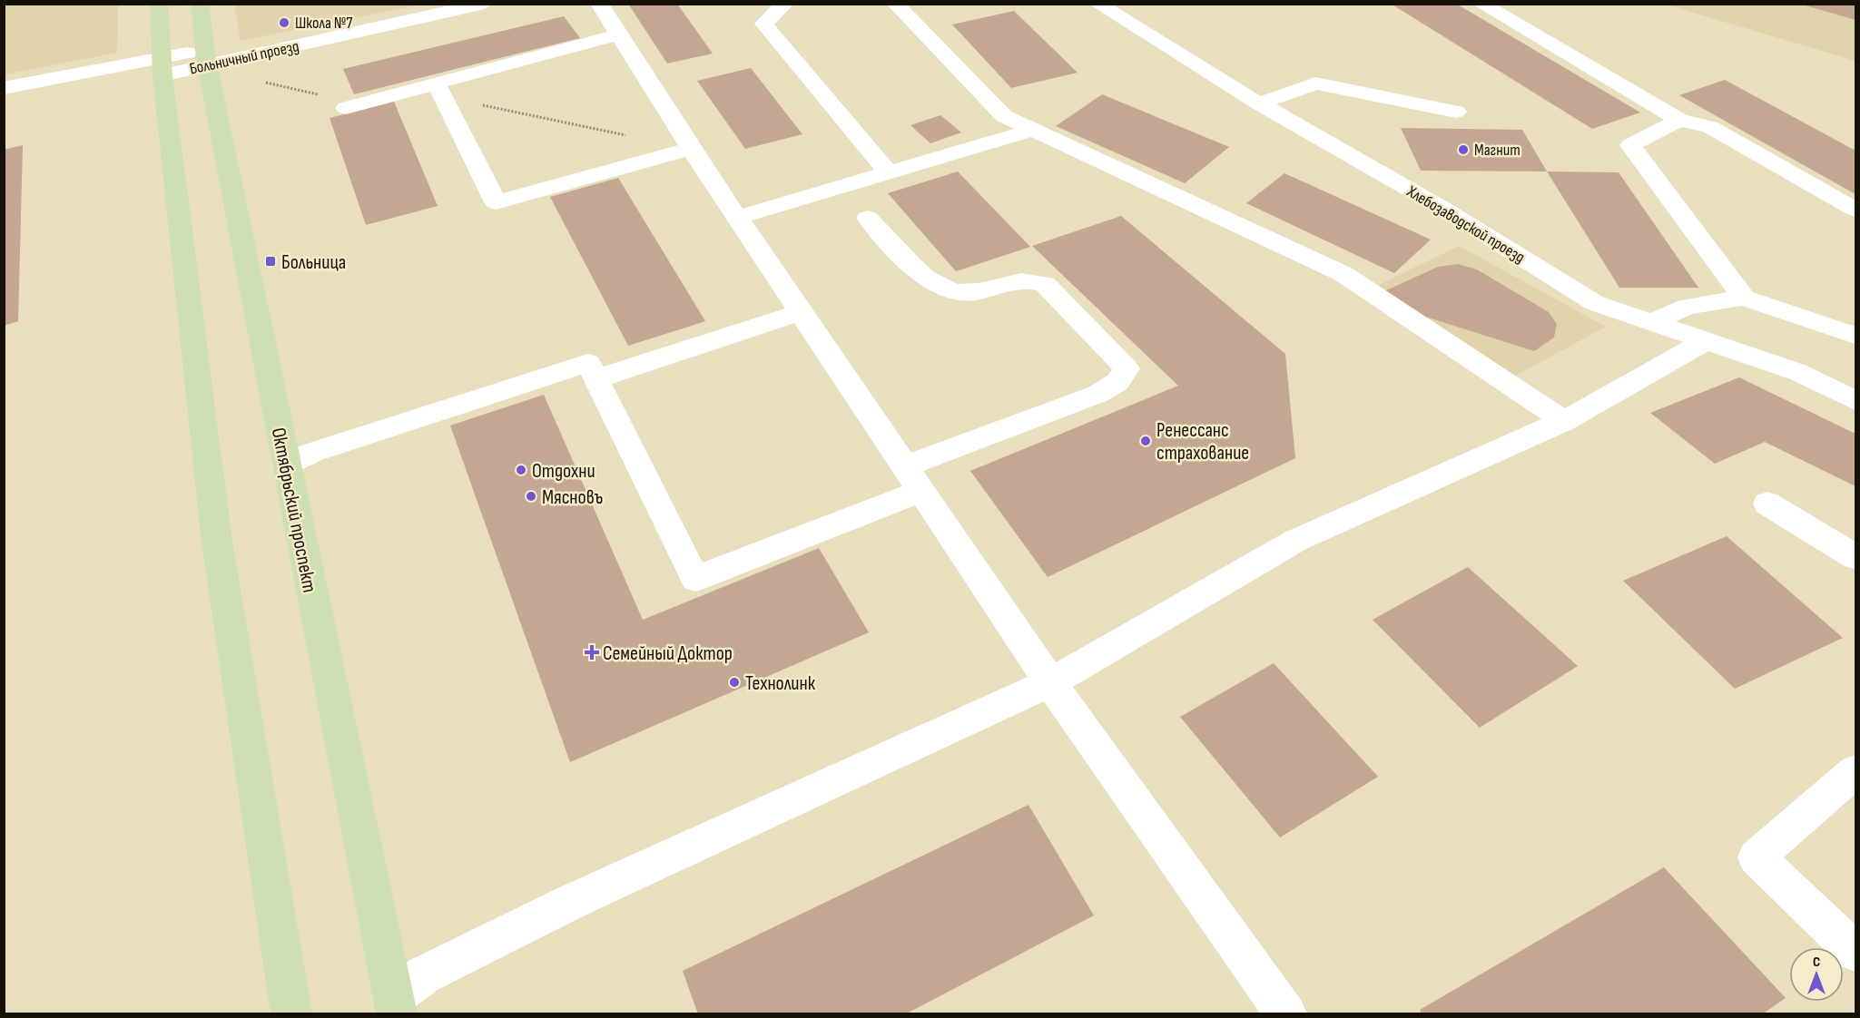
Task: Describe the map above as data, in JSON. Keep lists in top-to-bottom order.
{
  "streets": {
    "main road": ["Октябрьский проспект"],
    "street": ["Больничный проезд", "Хлебозаводской проезд"]
  },
  "crossings": [
    ["Больничный проезд", "Октябрьский проспект"]
  ],
  "places": {
    "other": [
      "Школа №7",
      "Магнит",
      "Ренессанс страхование",
      "Отдохни",
      "Мясновъ",
      "Технолинк"
    ],
    "transit": ["Больница"],
    "health": ["Семейный Доктор"]
  },
  "north": "top"
}
